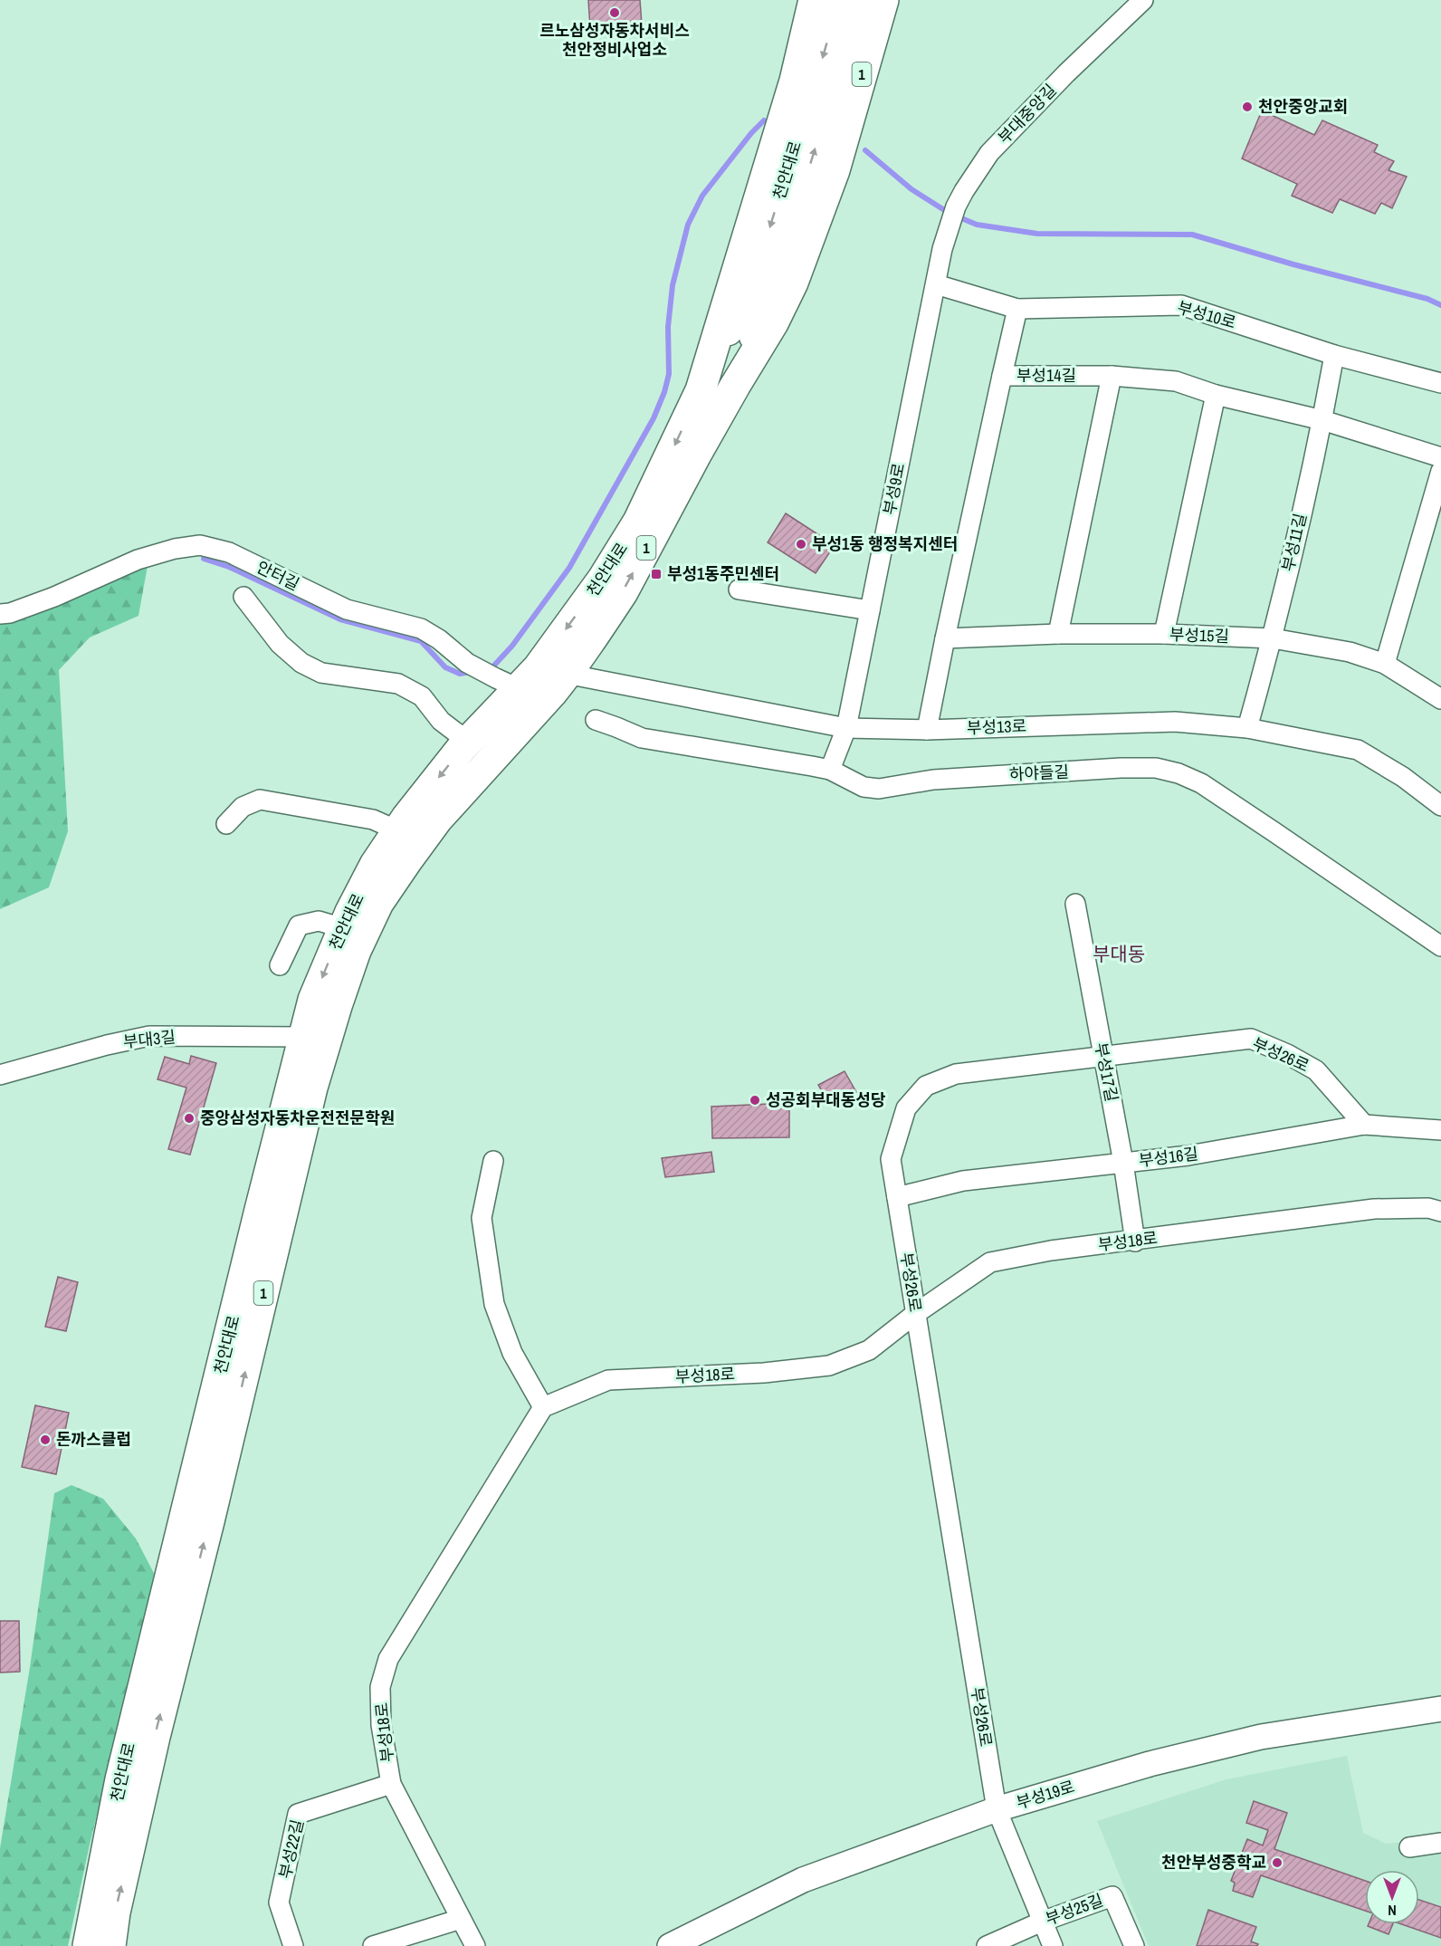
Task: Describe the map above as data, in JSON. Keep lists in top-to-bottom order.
{
  "streets": {
    "main road": ["1", "천안대로"],
    "street": [
      "부대중앙길",
      "부성10로",
      "부성14길",
      "부성9로",
      "부성11길",
      "안터길",
      "부성15길",
      "부성13로",
      "하야들길",
      "부대3길",
      "부성26로",
      "부성17길",
      "부성16길",
      "부성18로",
      "부성19로",
      "부성22길",
      "부성25길"
    ]
  },
  "crossings": [
    ["1", "천안대로"],
    ["부대중앙길", "부성9로"],
    ["천안대로", "안터길"],
    ["천안대로", "부성13로"],
    ["천안대로", "부대3길"],
    ["부성10로", "부성9로"],
    ["부성10로", "부성11길"],
    ["부성14길", "부성11길"],
    ["부성14길", "부성15길"],
    ["부성14길", "부성13로"],
    ["부성9로", "부성13로"],
    ["부성9로", "하야들길"],
    ["부성11길", "부성15길"],
    ["부성11길", "부성13로"],
    ["부성26로", "부성17길"],
    ["부성26로", "부성16길"],
    ["부성26로", "부성18로"],
    ["부성26로", "부성19로"],
    ["부성26로", "부성25길"],
    ["부성17길", "부성16길"],
    ["부성17길", "부성18로"],
    ["부성18로", "부성22길"]
  ],
  "districts": ["부대동"],
  "places": {
    "other": [
      "르노삼성자동차서비스 천안정비사업소",
      "천안중앙교회",
      "부성1동 행정복지센터",
      "성공회부대동성당",
      "중앙삼성자동차운전전문학원",
      "돈까스클럽",
      "천안부성중학교"
    ],
    "transit": ["부성1동주민센터"]
  },
  "north": "bottom"
}
